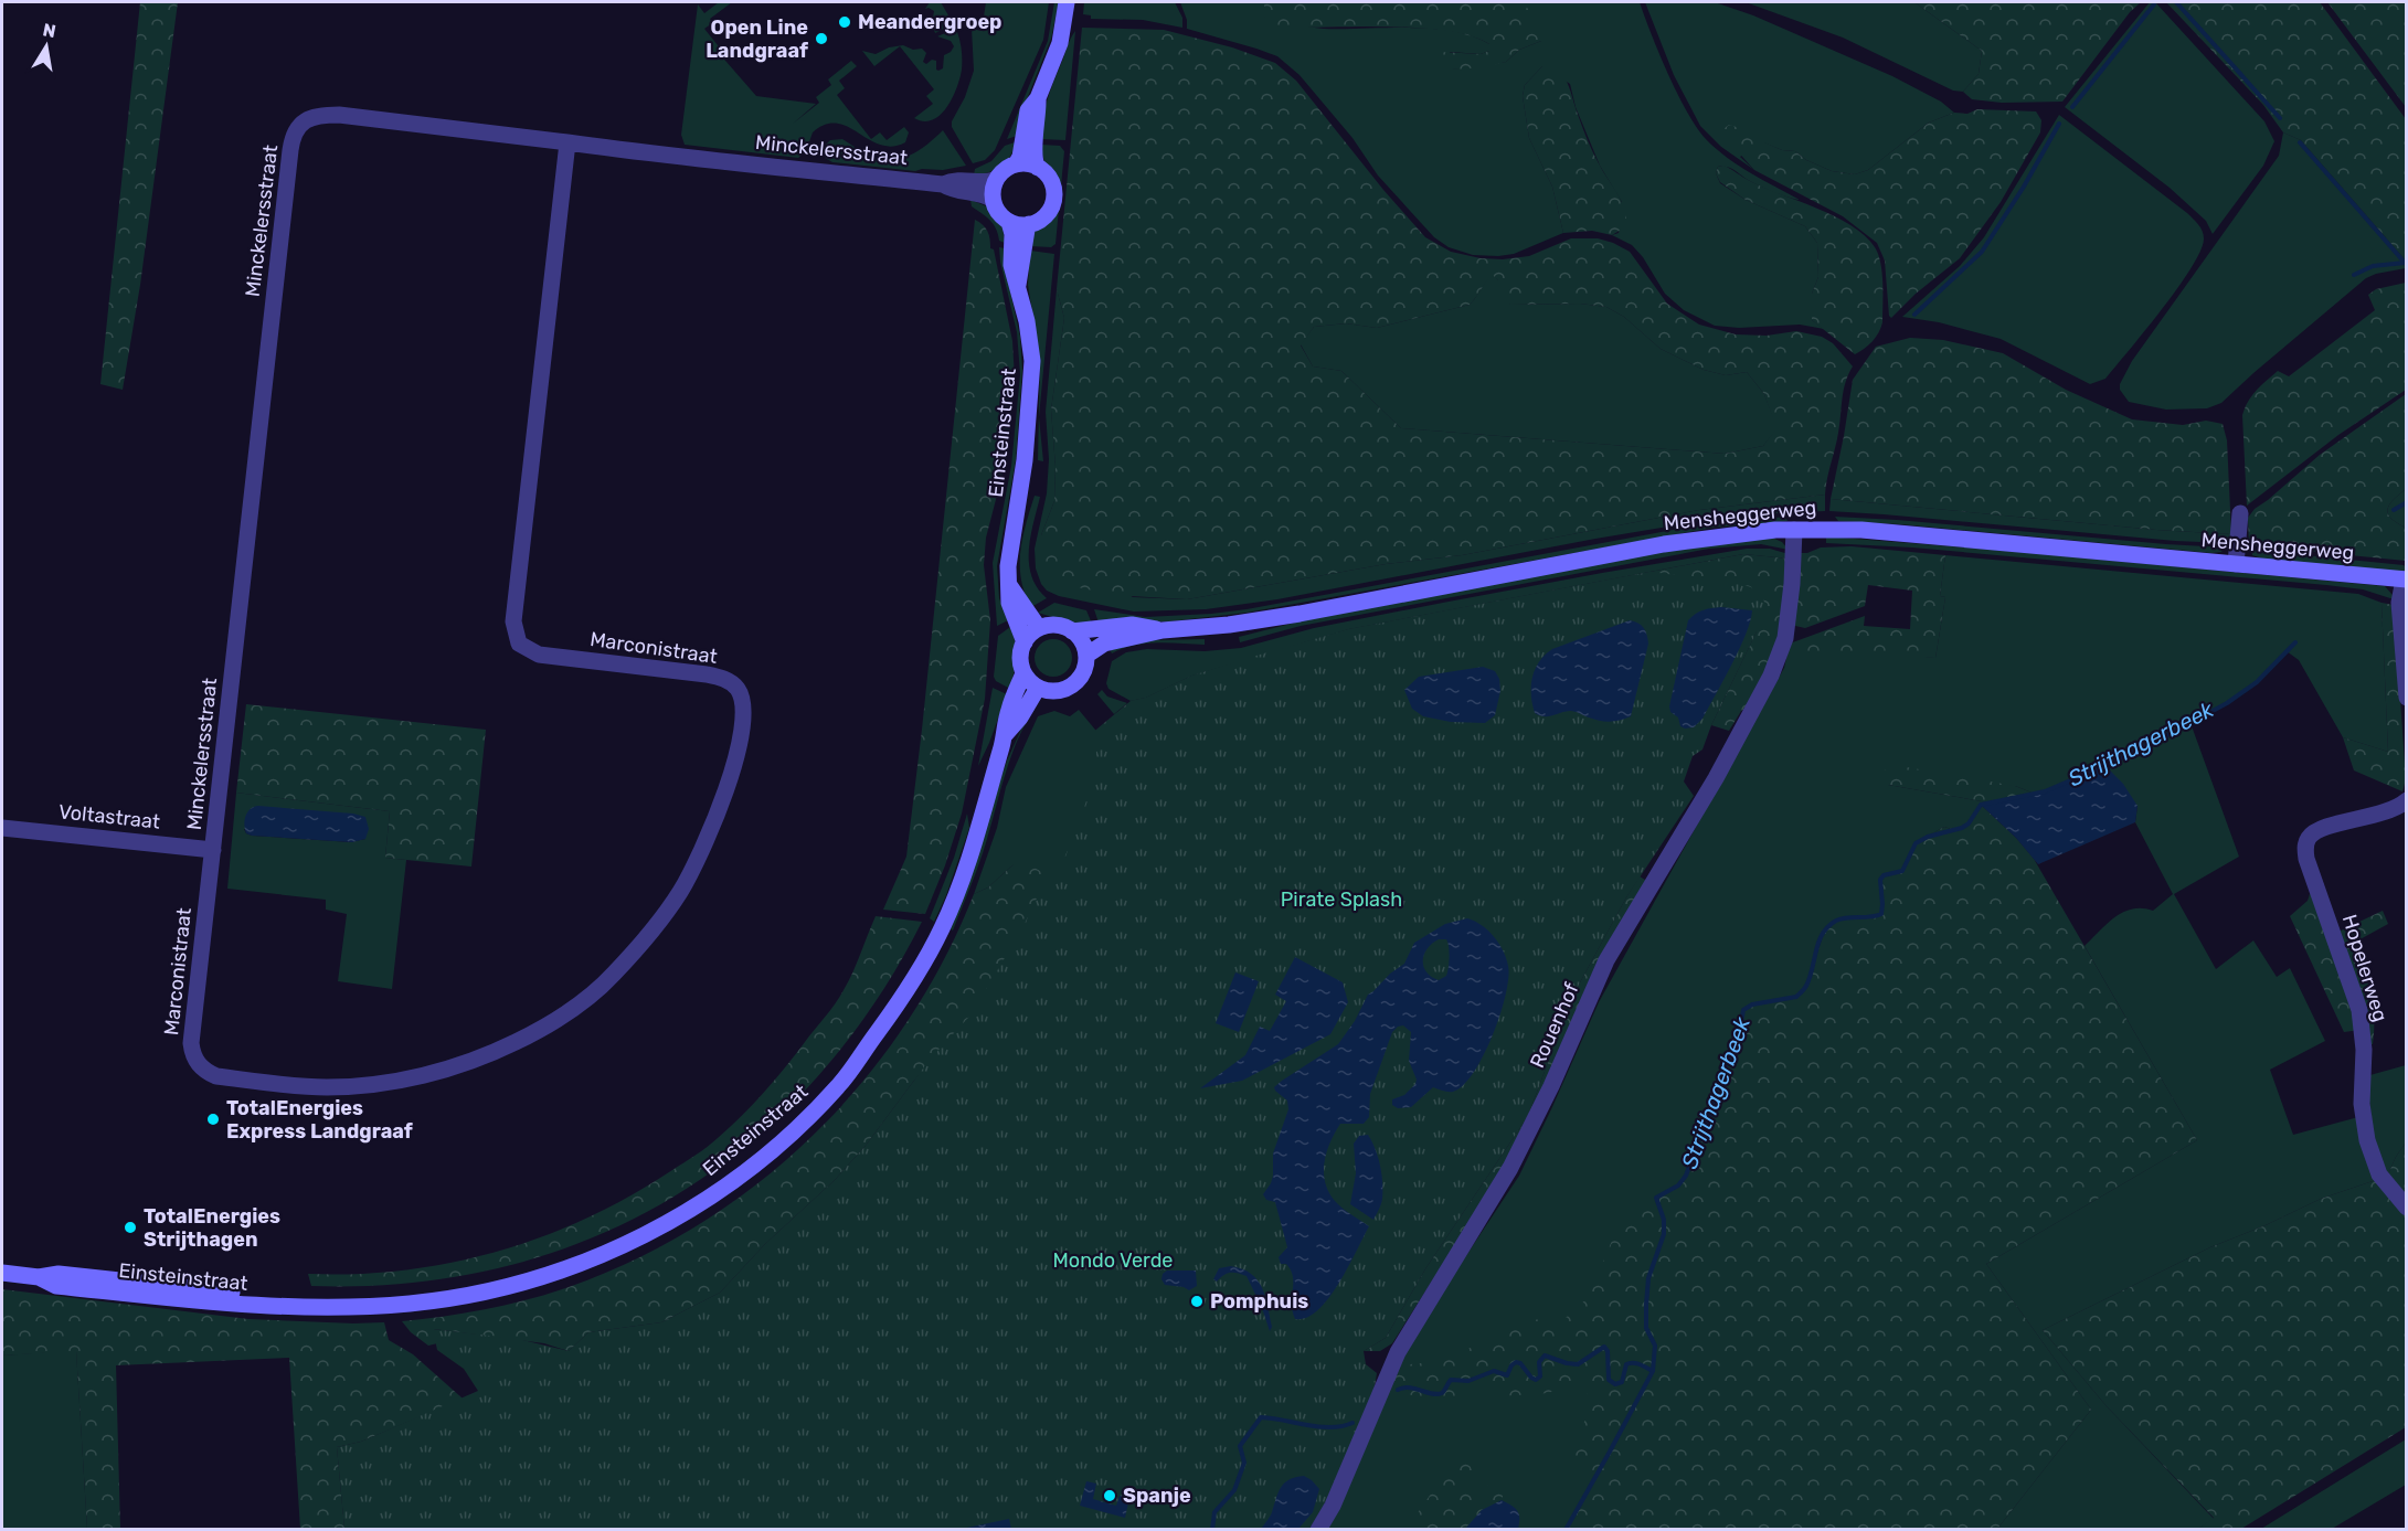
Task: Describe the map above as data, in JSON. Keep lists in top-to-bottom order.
{
  "streets": {
    "main road": ["Einsteinstraat", "Mensheggerweg"],
    "street": [
      "Minckelersstraat",
      "Marconistraat",
      "Voltastraat",
      "Hopelerweg",
      "Rouenhof"
    ]
  },
  "crossings": [
    ["Minckelersstraat", "Einsteinstraat"],
    ["Minckelersstraat", "Marconistraat"],
    ["Minckelersstraat", "Voltastraat"],
    ["Einsteinstraat", "Mensheggerweg"],
    ["Mensheggerweg", "Rouenhof"],
    ["Marconistraat", "Voltastraat"]
  ],
  "water": ["Strijthagerbeek"],
  "parks": ["Pirate Splash", "Mondo Verde"],
  "places": [
    "Meandergroep",
    "Open Line Landgraaf",
    "TotalEnergies Express Landgraaf",
    "TotalEnergies Strijthagen",
    "Pomphuis",
    "Spanje"
  ],
  "north": "top"
}
